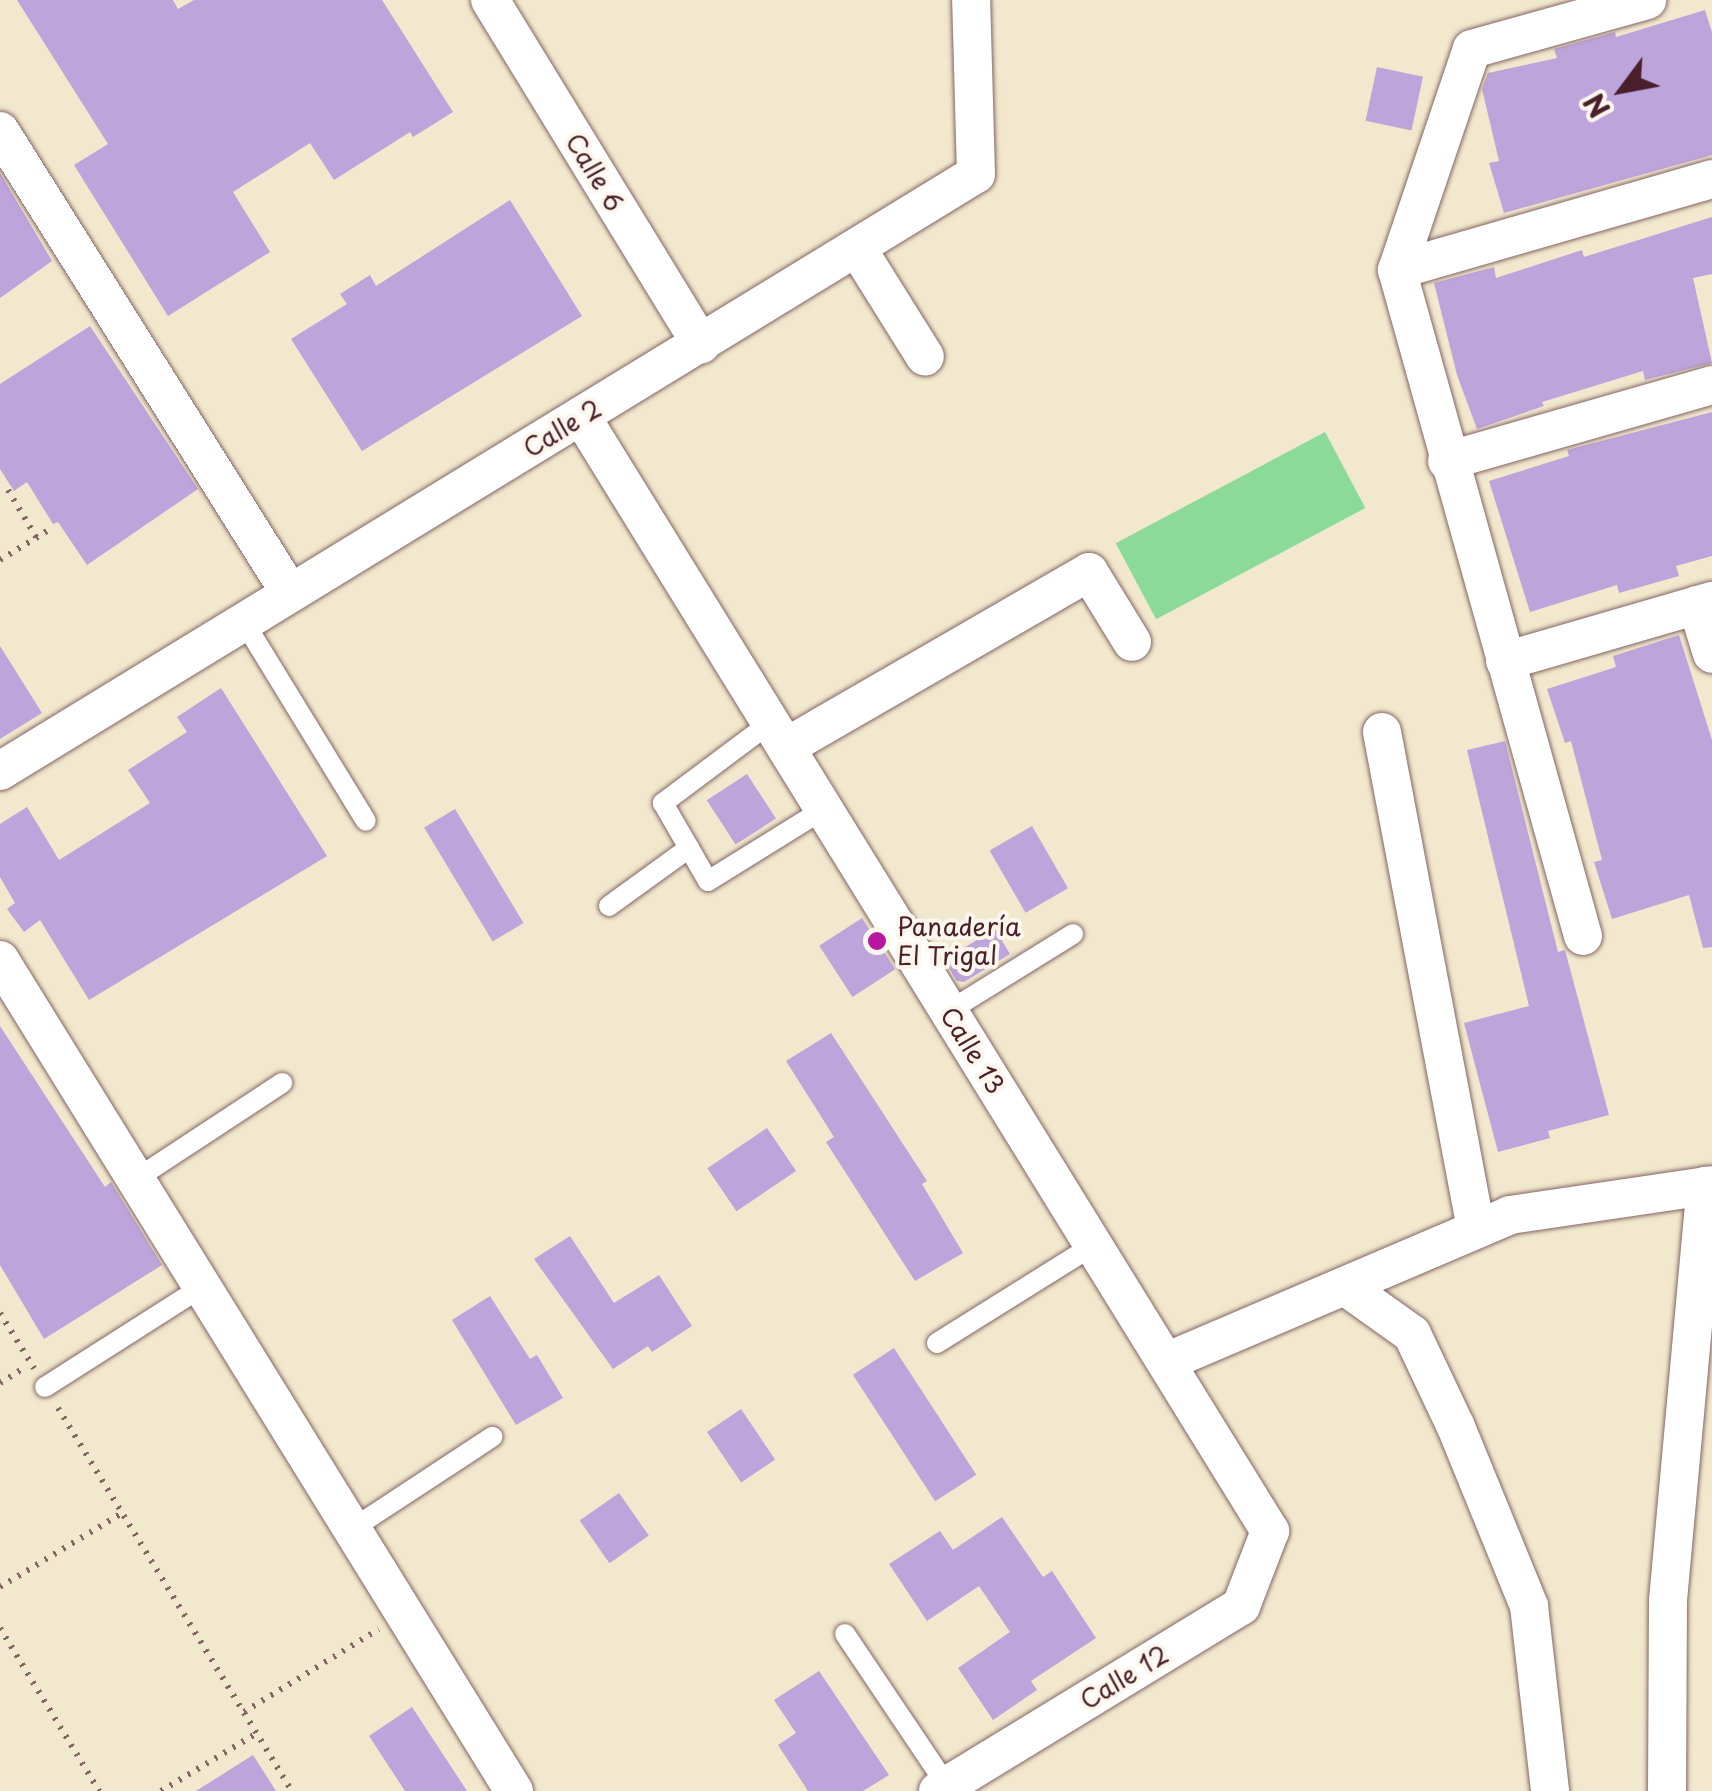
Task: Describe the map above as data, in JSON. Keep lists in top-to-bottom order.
{
  "streets": {
    "street": [
      "Calle 6",
      "Calle 2",
      "Calle 13",
      "Calle 12"
    ]
  },
  "crossings": [
    ["Calle 6", "Calle 2"],
    ["Calle 2", "Calle 13"],
    ["Calle 13", "Calle 12"]
  ],
  "places": ["Panadería El Trigal"],
  "north": "bottom left"
}
